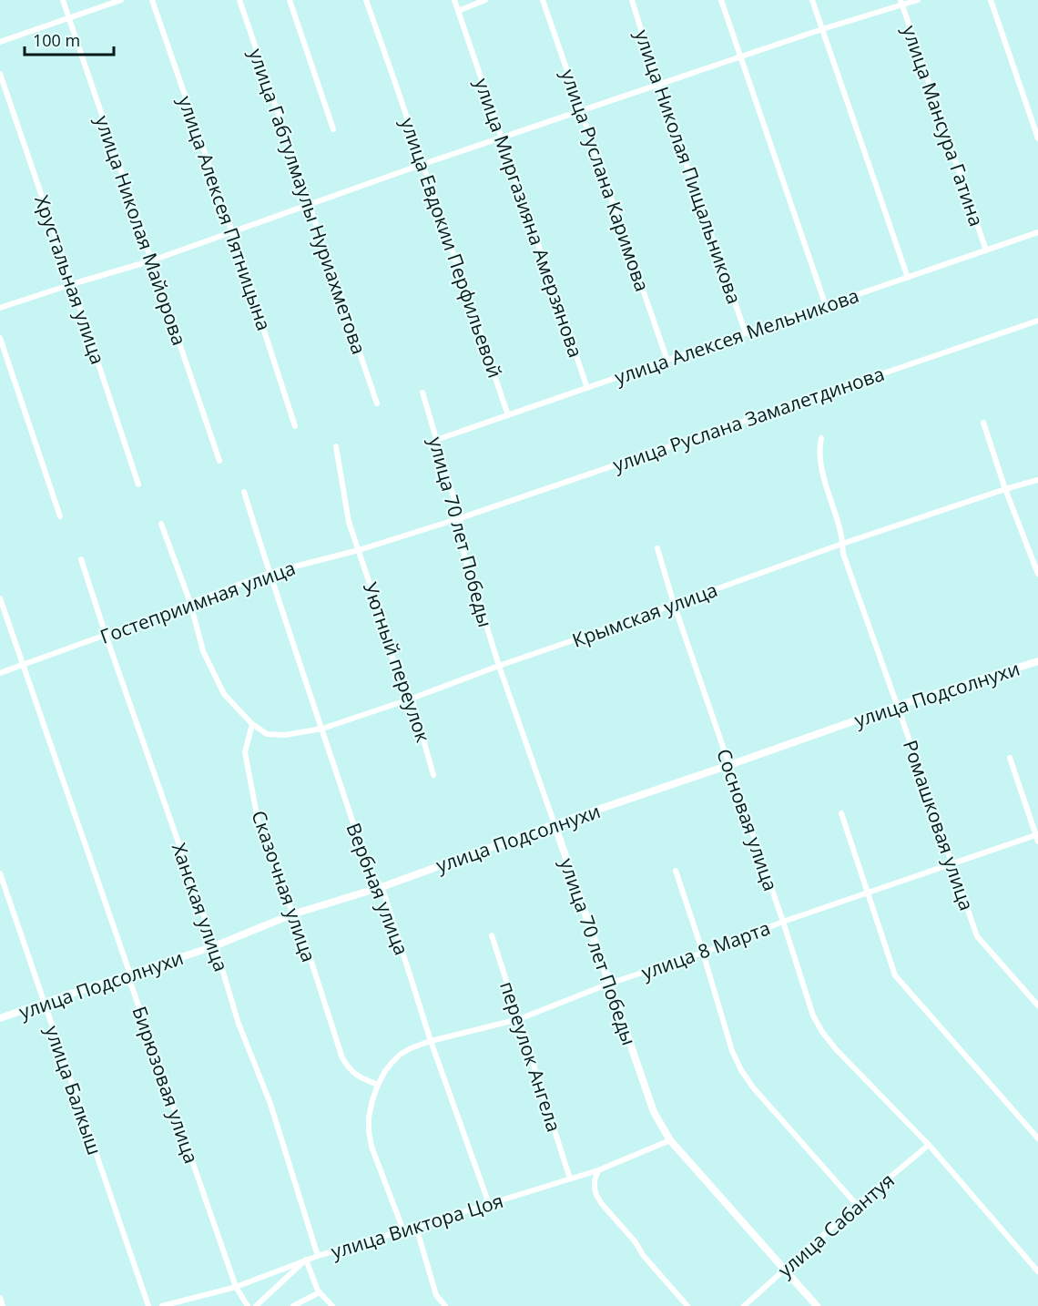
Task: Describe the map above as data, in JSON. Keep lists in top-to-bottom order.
{
  "streets": {
    "street": [
      "улица Мансура Гатина",
      "улица Николая Пищальникова",
      "улица Руслана Каримова",
      "улица Габтулмаулы Нуриахметова",
      "улица Алексея Пятницына",
      "улица Миргазияна Амерзянова",
      "улица Николая Майорова",
      "улица Евдокии Перфильевой",
      "Хрустальная улица",
      "улица Алексея Мельникова",
      "улица Руслана Замалетдинова",
      "улица 70 лет Победы",
      "Гостеприимная улица",
      "Крымская улица",
      "Уютный переулок",
      "улица Подсолнухи",
      "Сосновая улица",
      "Ромашковая улица",
      "Сказочная улица",
      "Вербная улица",
      "Ханская улица",
      "улица 8 Марта",
      "переулок Ангела",
      "Бирюзовая улица",
      "улица Балкыш",
      "улица Сабантуя",
      "улица Виктора Цоя"
    ]
  },
  "crossings": [
    ["улица Мансура Гатина", "улица Алексея Мельникова"],
    ["улица Николая Пищальникова", "улица Алексея Мельникова"],
    ["улица Руслана Каримова", "улица Алексея Мельникова"],
    ["улица Миргазияна Амерзянова", "улица Алексея Мельникова"],
    ["улица Евдокии Перфильевой", "улица Алексея Мельникова"],
    ["улица Алексея Мельникова", "улица 70 лет Победы"],
    ["улица Руслана Замалетдинова", "улица 70 лет Победы"],
    ["улица Руслана Замалетдинова", "Гостеприимная улица"],
    ["улица 70 лет Победы", "Гостеприимная улица"],
    ["улица 70 лет Победы", "Крымская улица"],
    ["улица 70 лет Победы", "улица Подсолнухи"],
    ["улица 70 лет Победы", "улица 8 Марта"],
    ["улица 70 лет Победы", "улица Сабантуя"],
    ["улица 70 лет Победы", "улица Виктора Цоя"],
    ["Гостеприимная улица", "Уютный переулок"],
    ["Гостеприимная улица", "Вербная улица"],
    ["Гостеприимная улица", "Ханская улица"],
    ["Гостеприимная улица", "Бирюзовая улица"],
    ["Крымская улица", "Уютный переулок"],
    ["Крымская улица", "Сосновая улица"],
    ["Крымская улица", "Ромашковая улица"],
    ["Крымская улица", "Сказочная улица"],
    ["Крымская улица", "Вербная улица"],
    ["улица Подсолнухи", "Сосновая улица"],
    ["улица Подсолнухи", "Ромашковая улица"],
    ["улица Подсолнухи", "Сказочная улица"],
    ["улица Подсолнухи", "Вербная улица"],
    ["улица Подсолнухи", "Ханская улица"],
    ["улица Подсолнухи", "Бирюзовая улица"],
    ["улица Подсолнухи", "улица Балкыш"],
    ["Сосновая улица", "улица 8 Марта"],
    ["Сосновая улица", "улица Сабантуя"],
    ["Ромашковая улица", "улица 8 Марта"],
    ["Сказочная улица", "улица 8 Марта"],
    ["Вербная улица", "улица 8 Марта"],
    ["Вербная улица", "улица Виктора Цоя"],
    ["Ханская улица", "улица Виктора Цоя"],
    ["улица 8 Марта", "переулок Ангела"],
    ["улица 8 Марта", "улица Виктора Цоя"],
    ["переулок Ангела", "улица Виктора Цоя"],
    ["Бирюзовая улица", "улица Виктора Цоя"]
  ],
  "scale_bar": "100 m"
}
